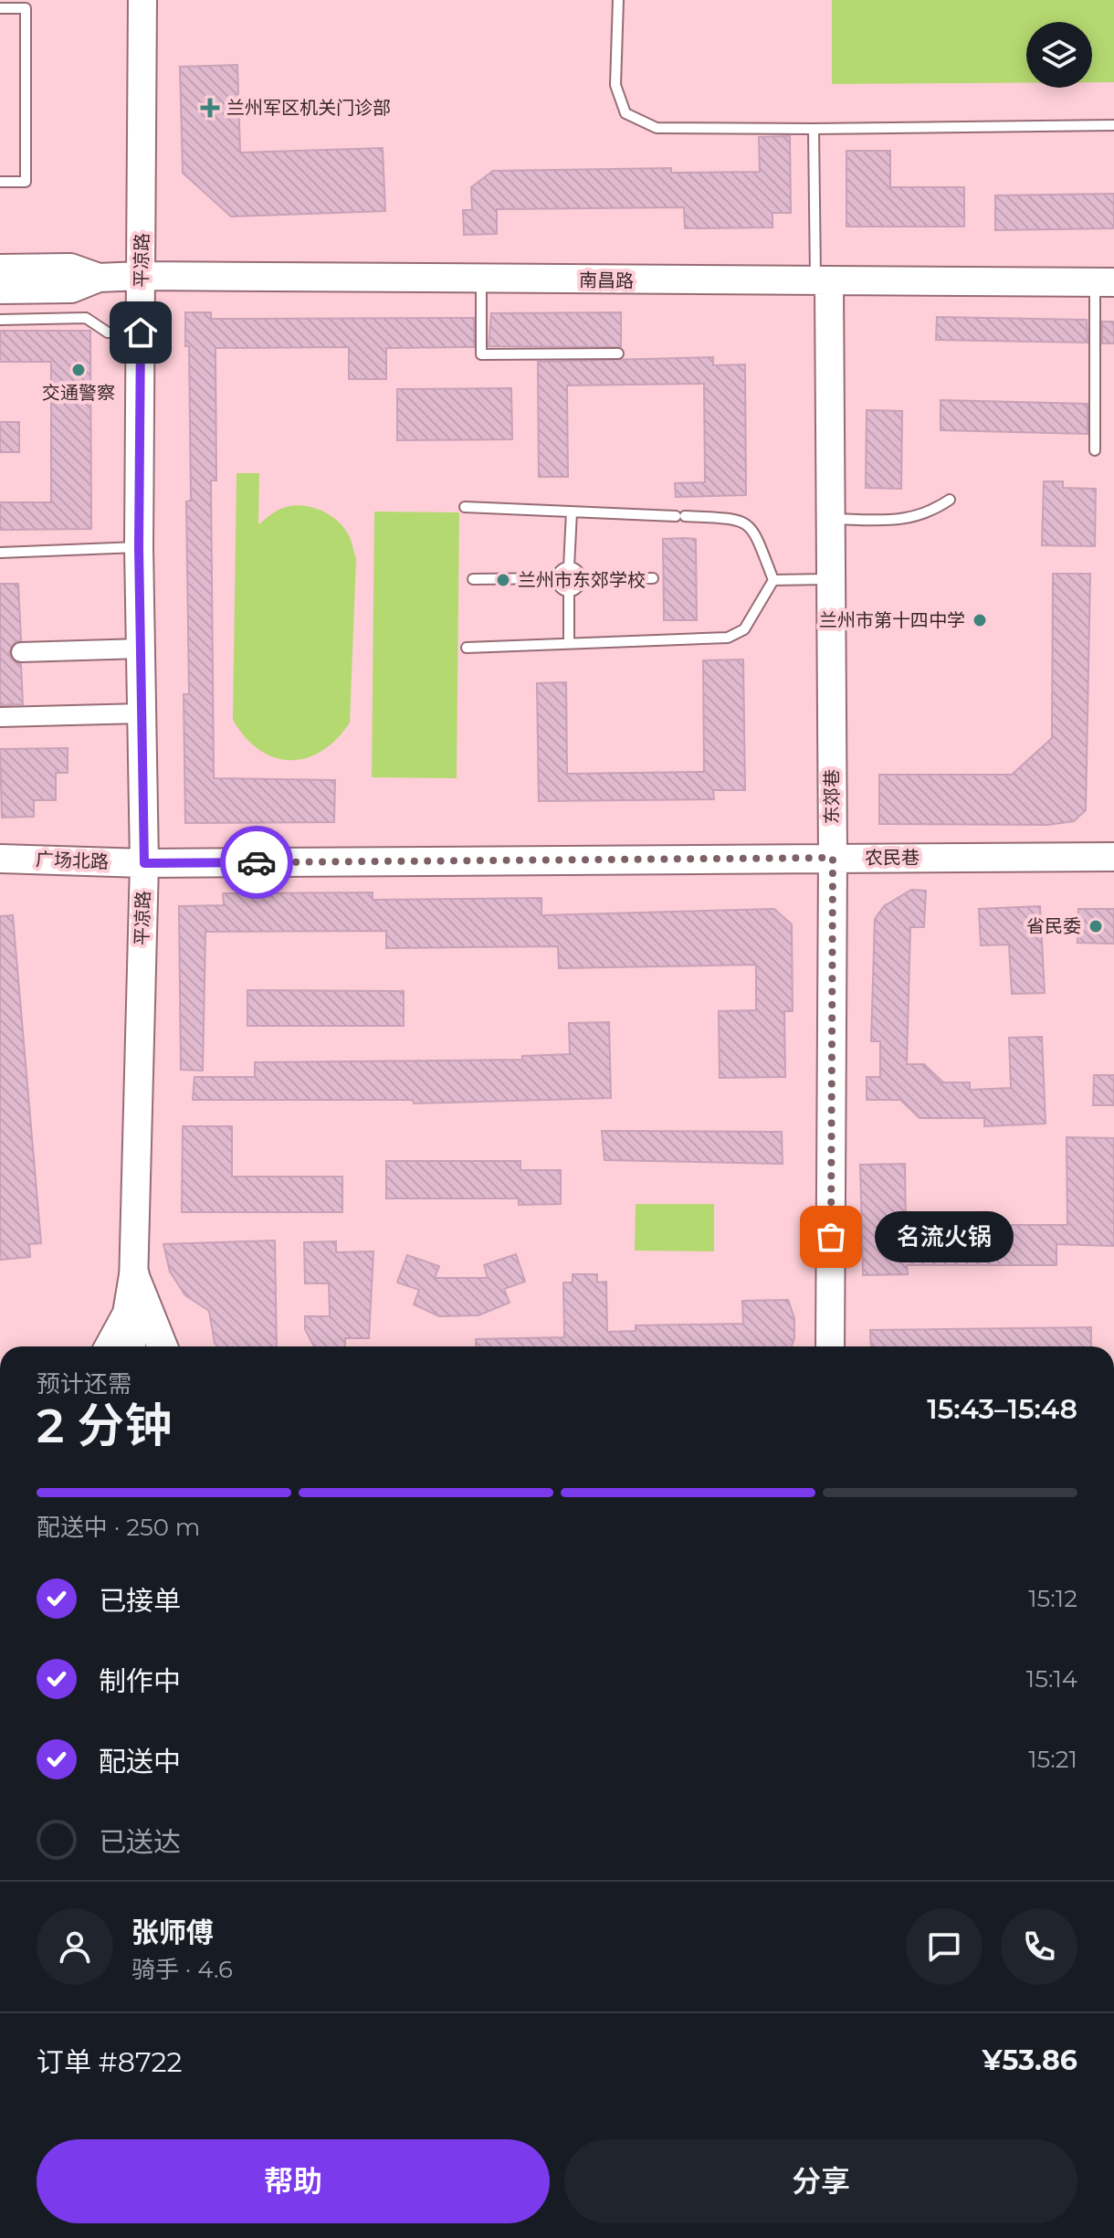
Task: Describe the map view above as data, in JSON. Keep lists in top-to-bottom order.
{
  "streets": {
    "main road": [
      "平凉路",
      "南昌路",
      "东郊巷",
      "农民巷",
      "广场北路"
    ]
  },
  "crossings": [
    ["平凉路", "南昌路"],
    ["平凉路", "农民巷"],
    ["平凉路", "广场北路"],
    ["南昌路", "东郊巷"],
    ["东郊巷", "农民巷"],
    ["农民巷", "广场北路"]
  ],
  "places": {
    "health": ["兰州军区机关门诊部"],
    "other": [
      "交通警察",
      "兰州市东郊学校",
      "兰州市第十四中学",
      "省民委",
      "名流火锅"
    ]
  },
  "page": {
    "bubble": "名流火锅",
    "heading": ["2 分钟", "预计还需", "15:43–15:48"],
    "panel": [
      "张师傅",
      "骑手 · 4.6",
      "订单 #8722",
      "¥53.86"
    ],
    "bar": "配送中 · 250 m",
    "list": [
      ["已接单", "15:12"],
      ["制作中", "15:14"],
      ["配送中", "15:21"],
      "已送达"
    ],
    "buttons": ["帮助", "分享"]
  }
}
